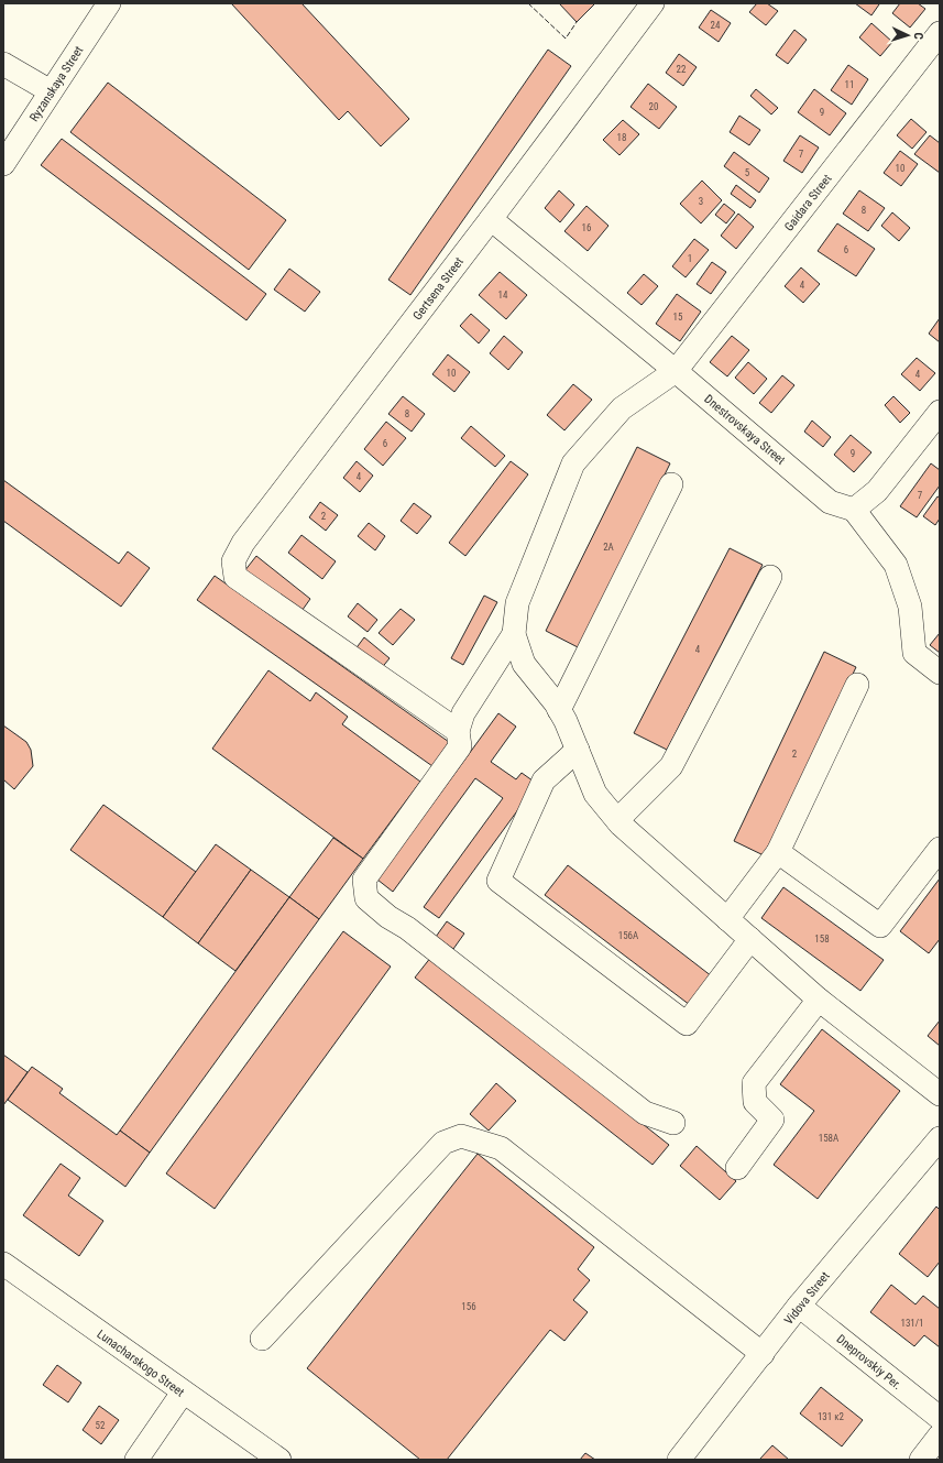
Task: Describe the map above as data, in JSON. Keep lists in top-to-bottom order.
{
  "streets": {
    "street": [
      "Ryzanskaya Street",
      "Gaidara Street",
      "Gertsena Street",
      "Dnestrovskaya Street",
      "Vidova Street",
      "Dneprovskiy Per.",
      "Lunacharskogo Street"
    ]
  },
  "crossings": [
    ["Gaidara Street", "Dnestrovskaya Street"],
    ["Gertsena Street", "Dnestrovskaya Street"],
    ["Vidova Street", "Dneprovskiy Per."]
  ],
  "house_numbers": [
    "24",
    "22",
    "11",
    "20",
    "9",
    "18",
    "7",
    "10",
    "5",
    "3",
    "8",
    "16",
    "6",
    "1",
    "4",
    "14",
    "15",
    "10",
    "4",
    "8",
    "6",
    "9",
    "4",
    "7",
    "2",
    "2А",
    "4",
    "2",
    "156А",
    "158",
    "158А",
    "156",
    "131/1",
    "131 к2",
    "52"
  ],
  "north": "right"
}
